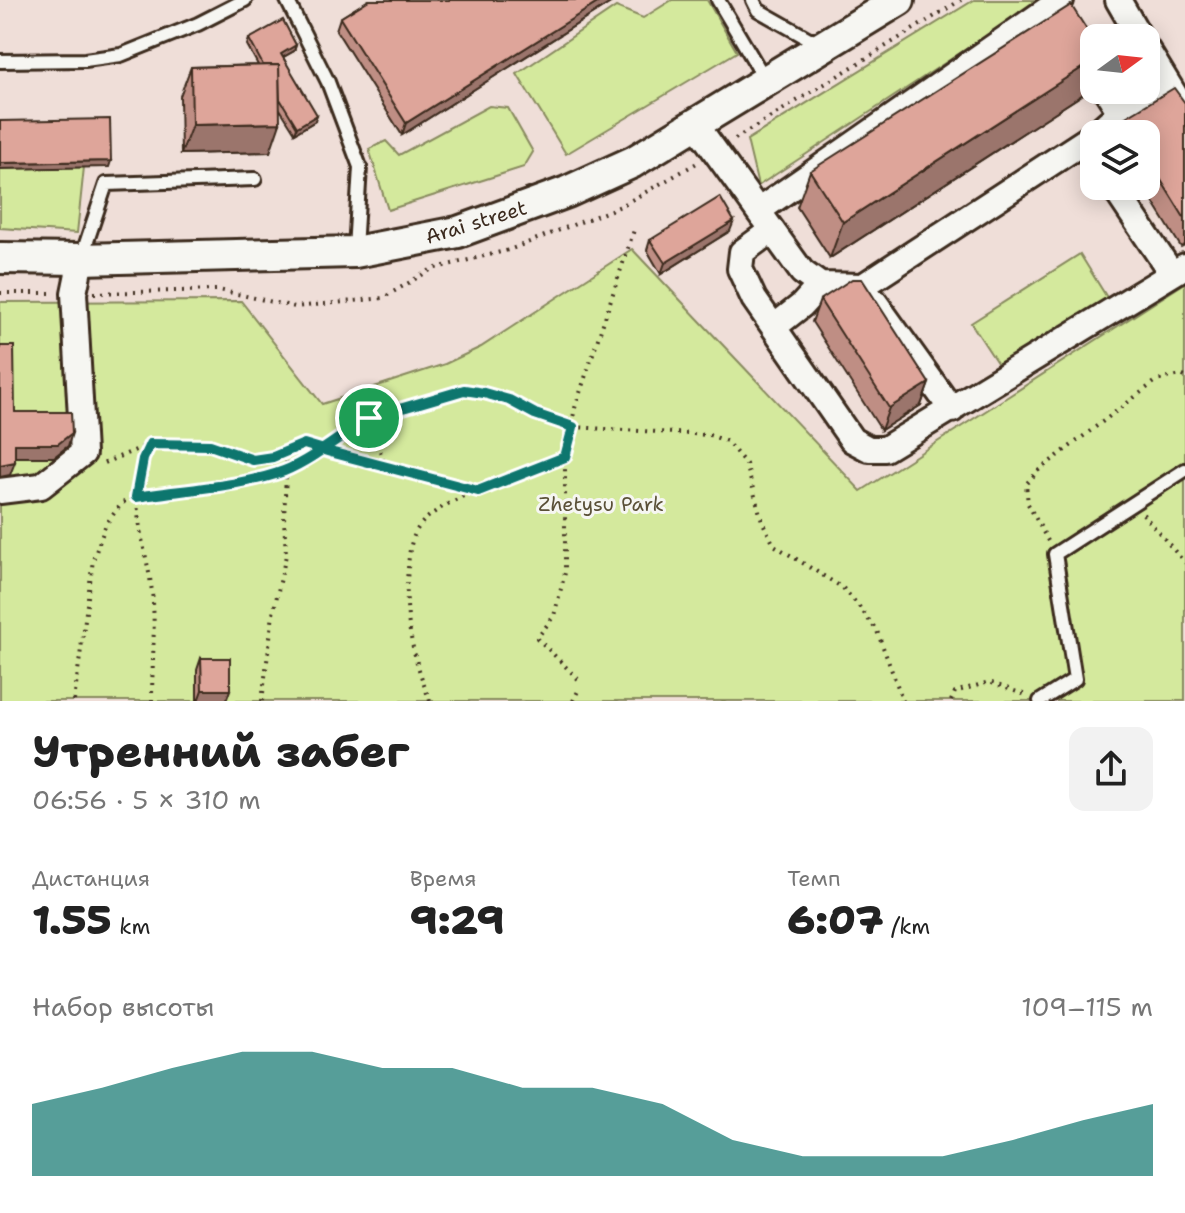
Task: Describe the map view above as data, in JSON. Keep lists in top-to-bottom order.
{
  "streets": {
    "street": ["Arai street"]
  },
  "parks": ["Zhetysu Park"],
  "north": "right",
  "page": {
    "heading": ["Утренний забег", "06:56 · 5 × 310 m"],
    "stats": [
      ["Дистанция", "1.55 km"],
      ["Время", "9:29"],
      ["Темп", "6:07 /km"]
    ],
    "chart": ["Набор высоты", "109–115 m"]
  }
}
